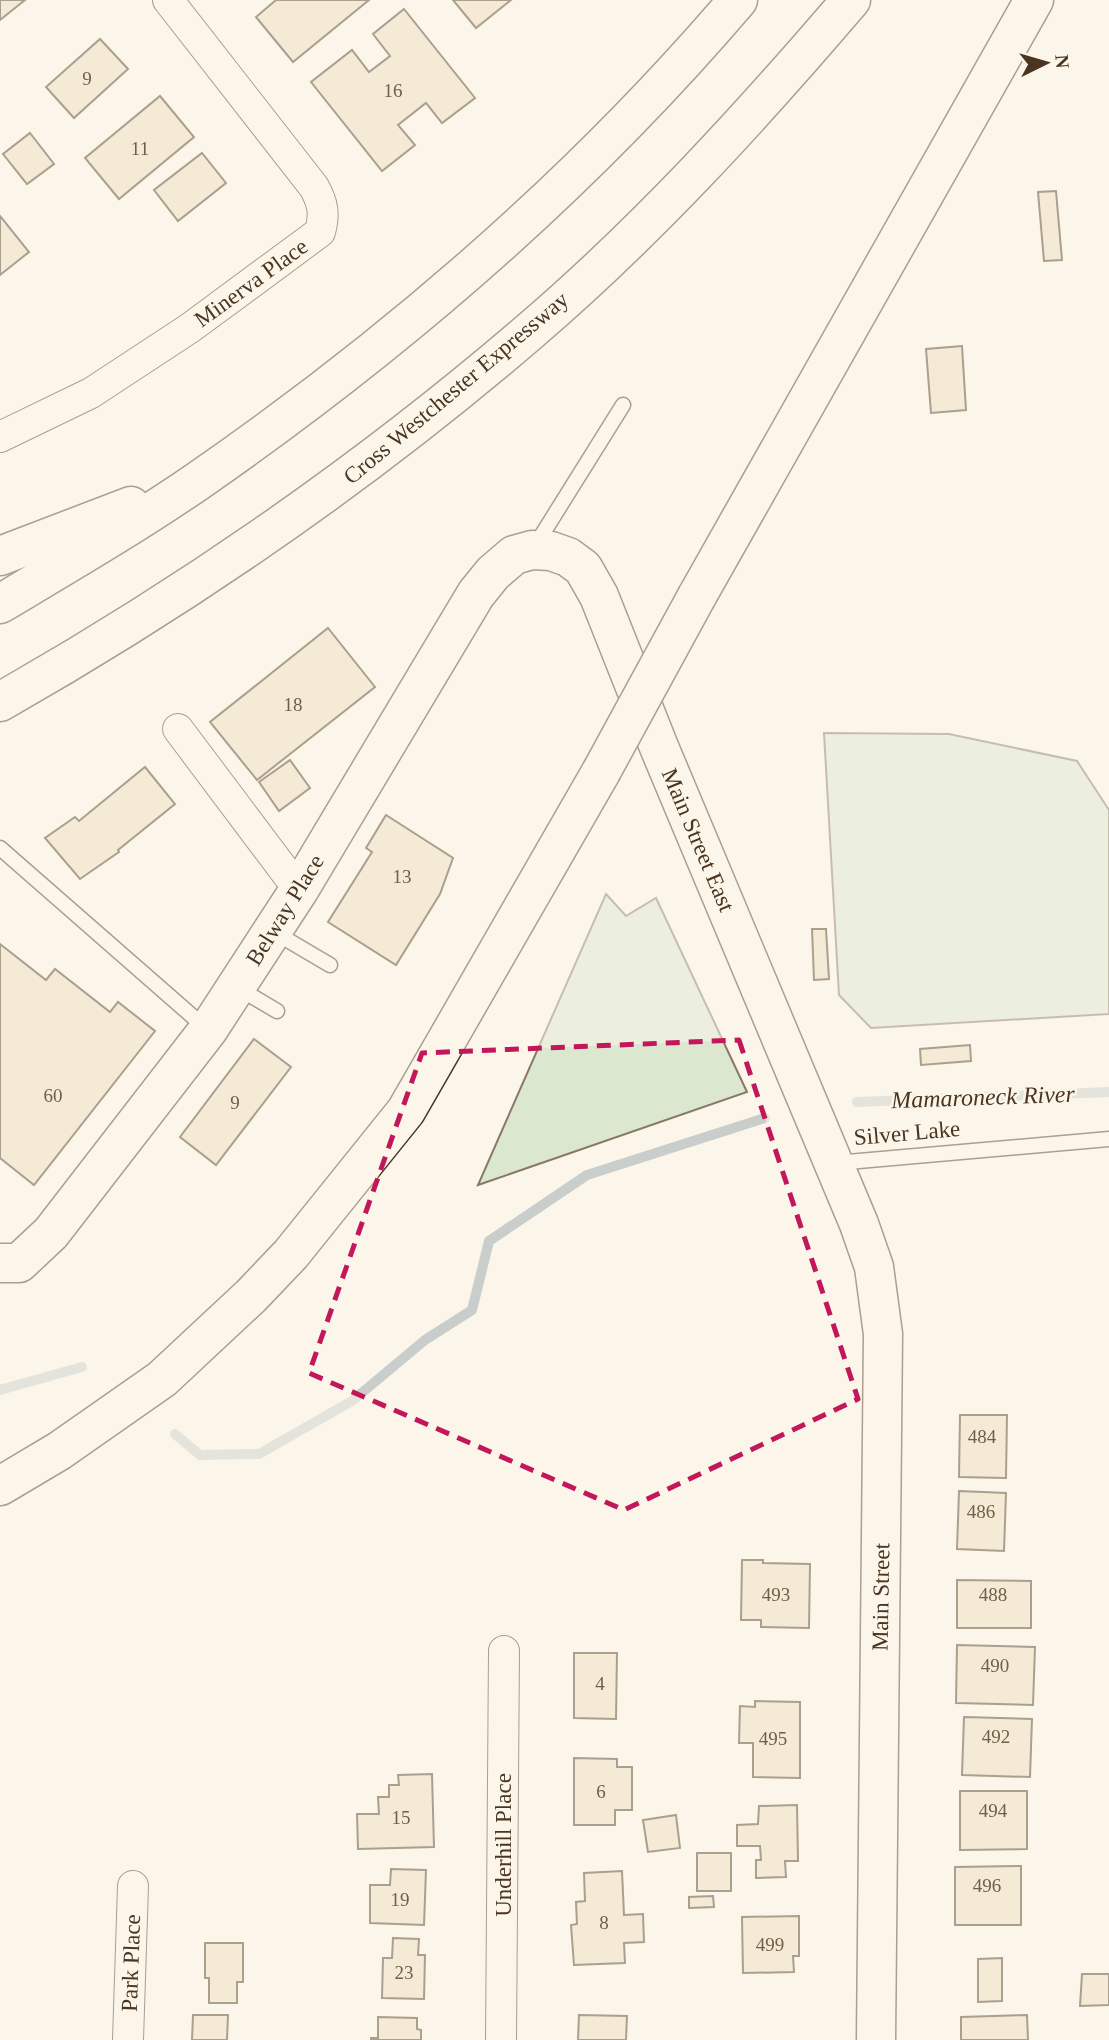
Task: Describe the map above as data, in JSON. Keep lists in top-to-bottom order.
{
  "streets": {
    "main road": [
      "Cross Westchester Expressway",
      "Main Street East",
      "Belway Place",
      "Main Street"
    ],
    "street": ["Minerva Place", "Underhill Place", "Park Place"],
    "lane": ["Silver Lake"]
  },
  "crossings": [
    ["Main Street East", "Belway Place"],
    ["Main Street East", "Silver Lake"],
    ["Main Street East", "Main Street"],
    ["Silver Lake", "Main Street"]
  ],
  "water": ["Mamaroneck River"],
  "house_numbers": [
    "9",
    "16",
    "11",
    "18",
    "13",
    "60",
    "9",
    "484",
    "486",
    "493",
    "488",
    "490",
    "4",
    "492",
    "495",
    "6",
    "494",
    "15",
    "496",
    "19",
    "8",
    "499",
    "23"
  ],
  "north": "right"
}
